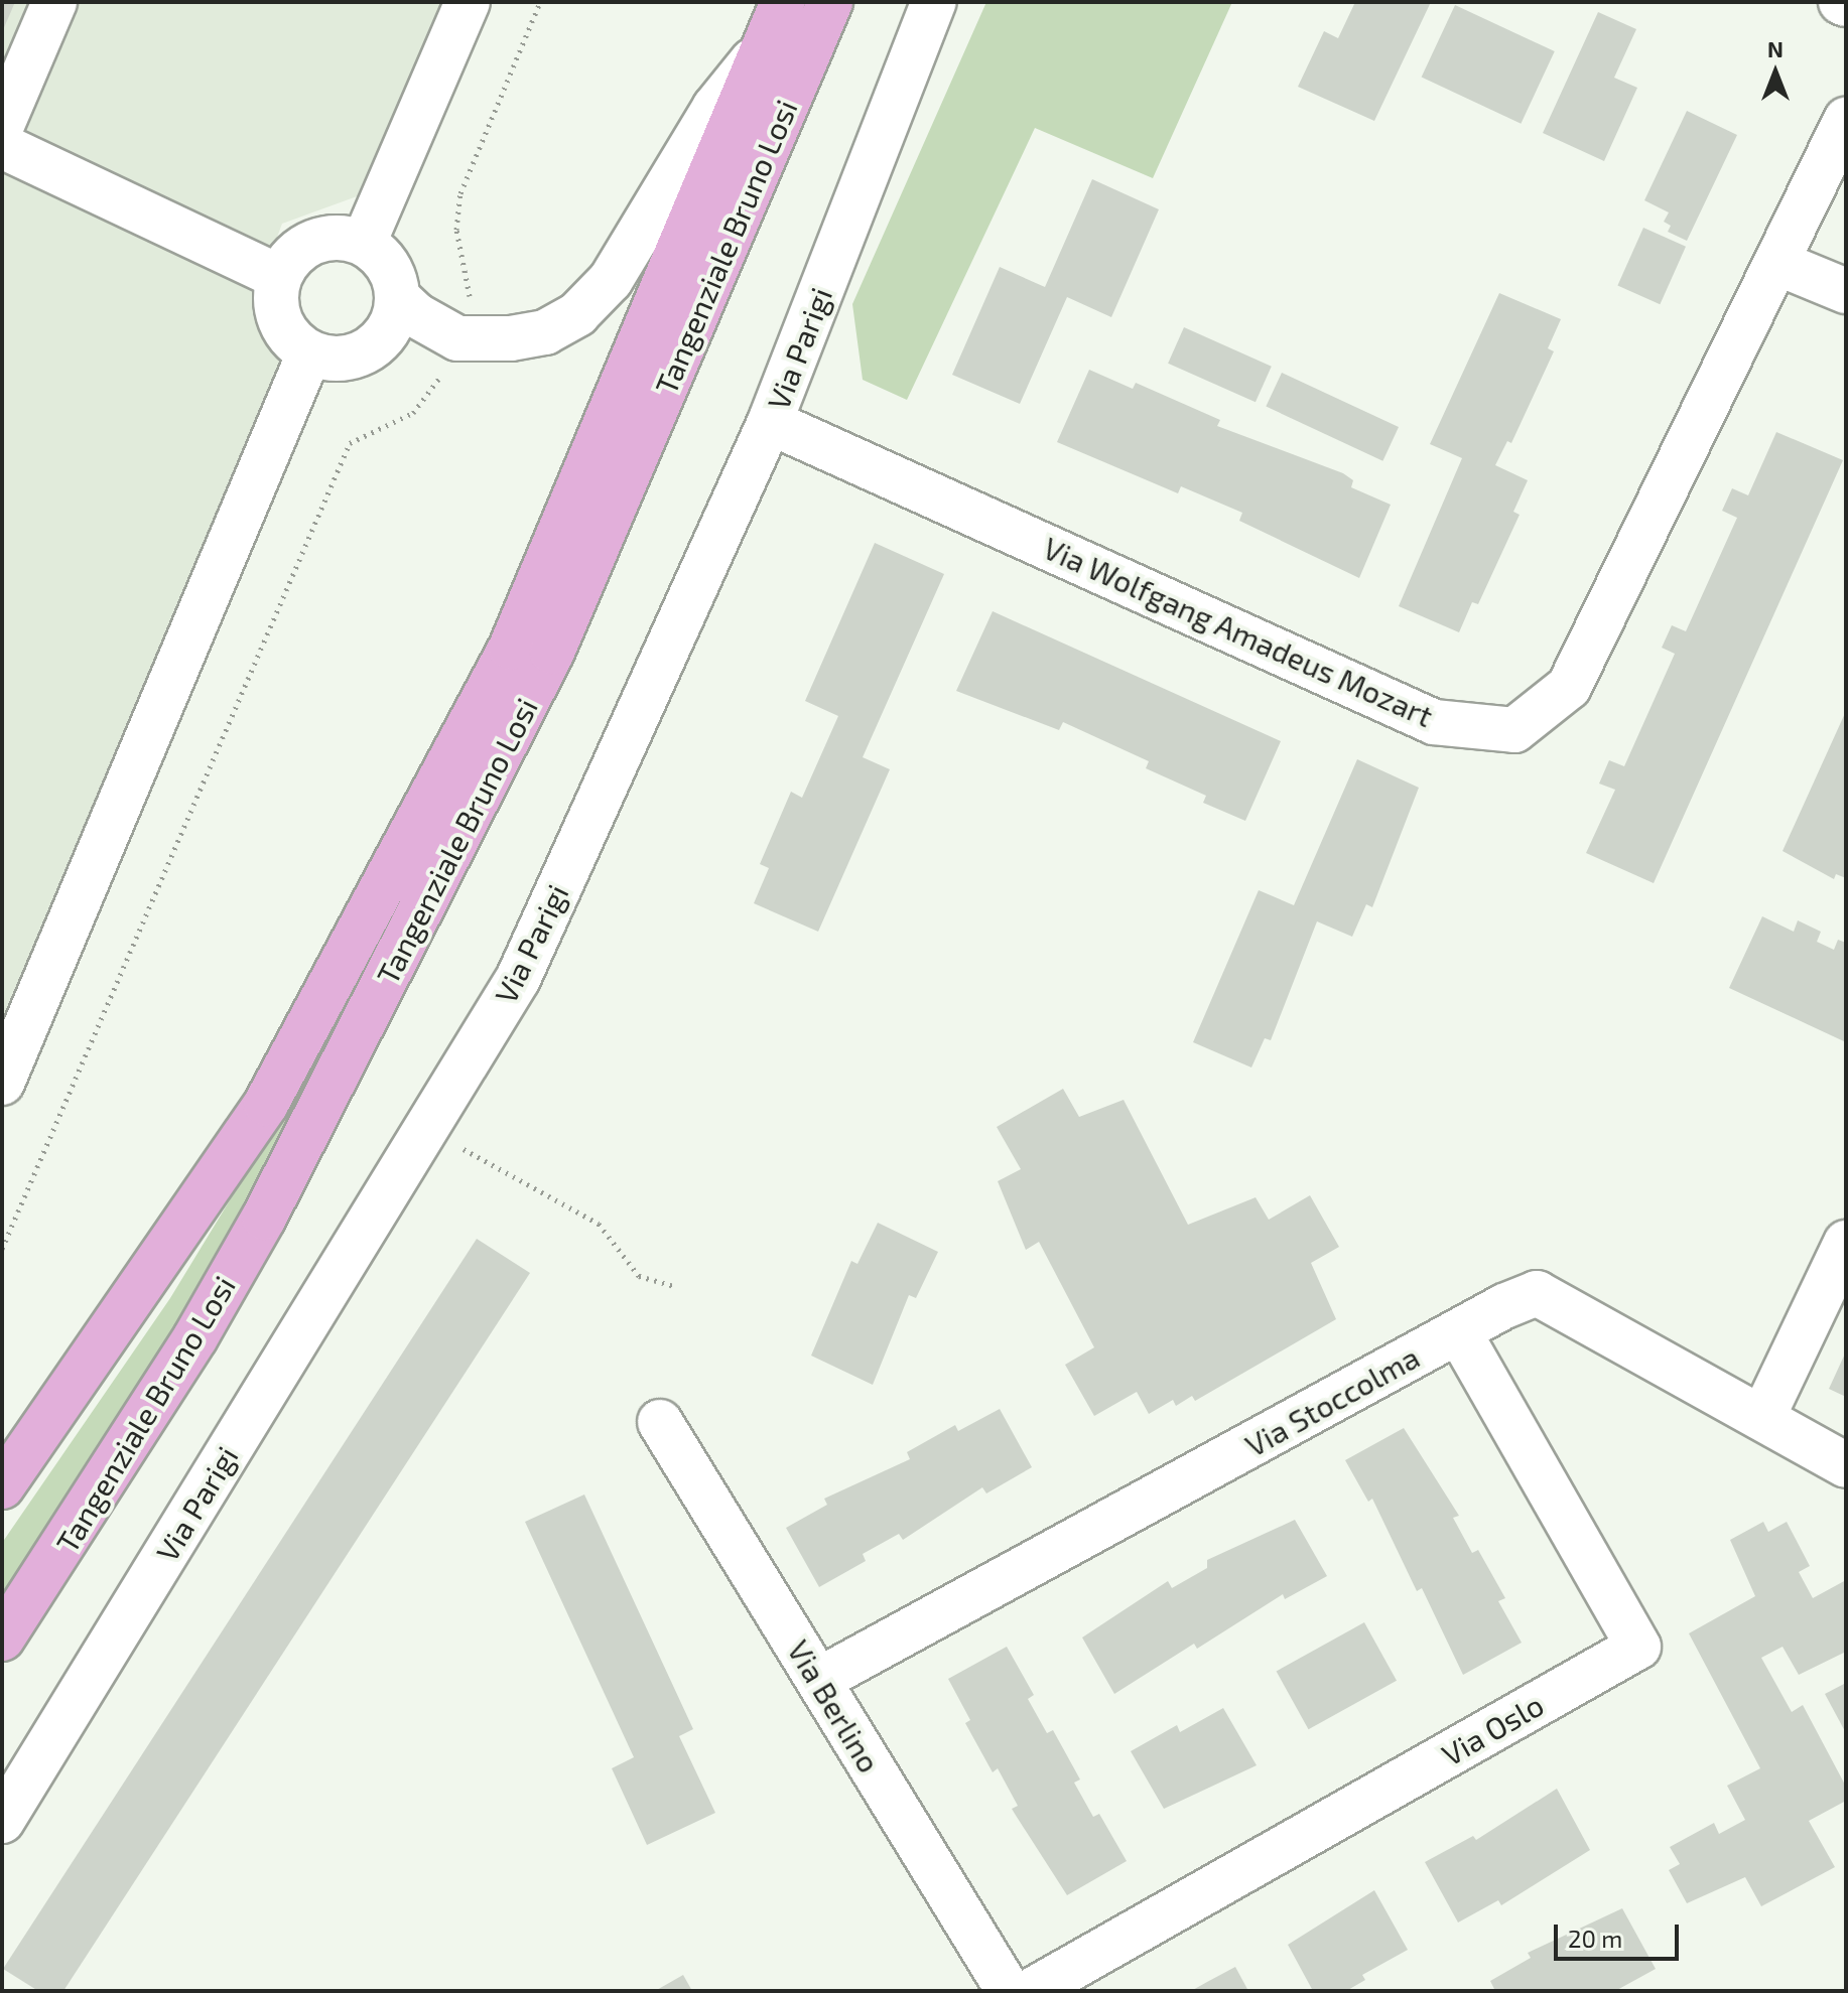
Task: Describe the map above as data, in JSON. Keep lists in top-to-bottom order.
{
  "streets": {
    "main road": ["Tangenziale Bruno Losi"],
    "street": [
      "Via Parigi",
      "Via Wolfgang Amadeus Mozart",
      "Via Stoccolma",
      "Via Berlino",
      "Via Oslo"
    ]
  },
  "crossings": [
    ["Via Parigi", "Via Wolfgang Amadeus Mozart"],
    ["Via Stoccolma", "Via Berlino"],
    ["Via Stoccolma", "Via Oslo"]
  ],
  "scale_bar": "20 m",
  "north": "top"
}
